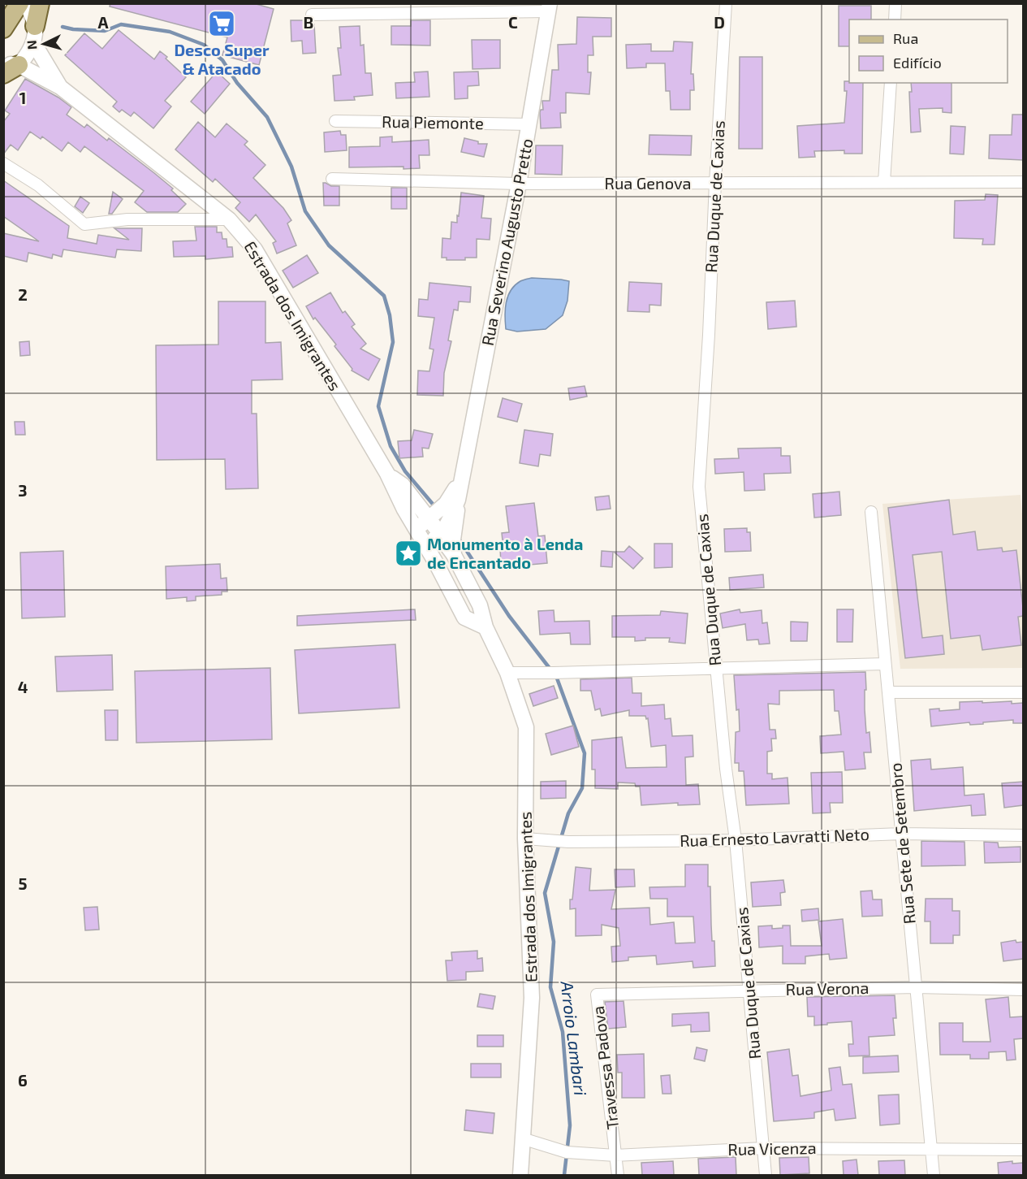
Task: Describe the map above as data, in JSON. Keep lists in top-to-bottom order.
{
  "streets": {
    "street": [
      "Rua Piemonte",
      "Rua Genova",
      "Rua Duque de Caxias",
      "Rua Severino Augusto Pretto",
      "Estrada dos Imigrantes",
      "Rua Ernesto Lavratti Neto",
      "Rua Sete de Setembro",
      "Rua Verona",
      "Travessa Padova",
      "Rua Vicenza"
    ]
  },
  "crossings": [
    ["Rua Piemonte", "Rua Severino Augusto Pretto"],
    ["Rua Genova", "Rua Duque de Caxias"],
    ["Rua Genova", "Rua Severino Augusto Pretto"],
    ["Rua Duque de Caxias", "Rua Ernesto Lavratti Neto"],
    ["Rua Duque de Caxias", "Rua Verona"],
    ["Rua Duque de Caxias", "Rua Vicenza"],
    ["Estrada dos Imigrantes", "Rua Ernesto Lavratti Neto"],
    ["Estrada dos Imigrantes", "Rua Vicenza"],
    ["Rua Ernesto Lavratti Neto", "Rua Sete de Setembro"],
    ["Rua Sete de Setembro", "Rua Verona"],
    ["Rua Sete de Setembro", "Rua Vicenza"],
    ["Rua Verona", "Travessa Padova"],
    ["Travessa Padova", "Rua Vicenza"]
  ],
  "water": ["Arroio Lambari"],
  "places": {
    "supermarket": ["Desco Super & Atacado"],
    "place": ["Monumento à Lenda de Encantado"]
  },
  "legend": ["Rua", "Edifício"],
  "north": "left",
  "grid": {
    "columns": [
      "A",
      "B",
      "C",
      "D"
    ],
    "rows": [
      "1",
      "2",
      "3",
      "4",
      "5",
      "6"
    ]
  }
}
